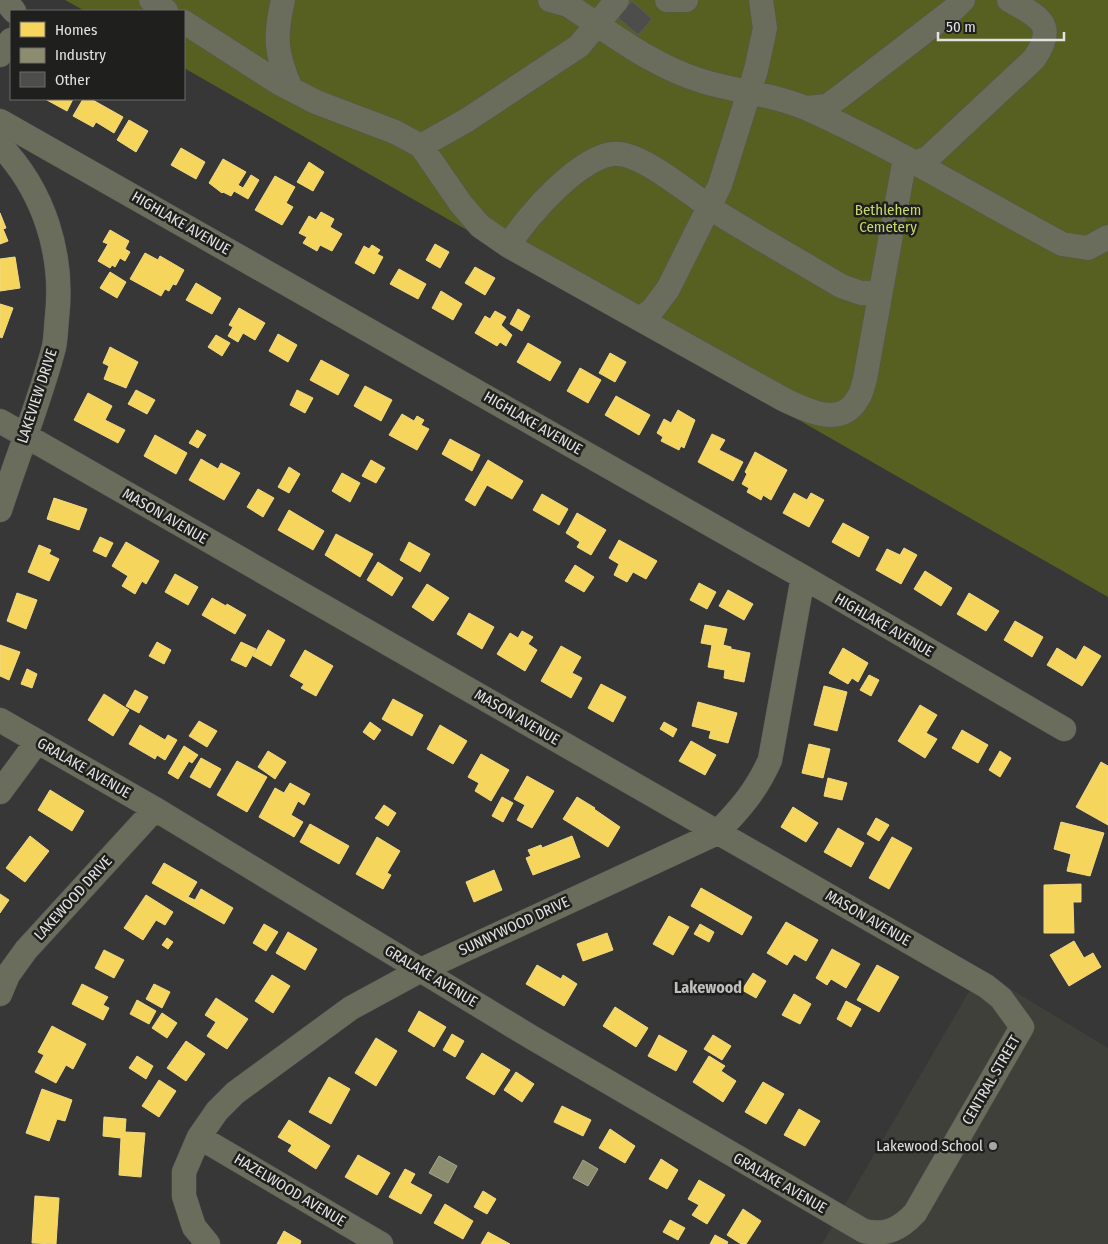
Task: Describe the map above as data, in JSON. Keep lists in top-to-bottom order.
{
  "streets": {
    "street": [
      "HIGHLAKE AVENUE",
      "LAKEVIEW DRIVE",
      "MASON AVENUE",
      "GRALAKE AVENUE",
      "LAKEWOOD DRIVE",
      "SUNNYWOOD DRIVE",
      "CENTRAL STREET",
      "HAZELWOOD AVENUE"
    ]
  },
  "crossings": [
    ["HIGHLAKE AVENUE", "SUNNYWOOD DRIVE"],
    ["LAKEVIEW DRIVE", "MASON AVENUE"],
    ["MASON AVENUE", "SUNNYWOOD DRIVE"],
    ["MASON AVENUE", "CENTRAL STREET"],
    ["GRALAKE AVENUE", "LAKEWOOD DRIVE"],
    ["GRALAKE AVENUE", "SUNNYWOOD DRIVE"],
    ["GRALAKE AVENUE", "CENTRAL STREET"],
    ["SUNNYWOOD DRIVE", "HAZELWOOD AVENUE"]
  ],
  "districts": ["Lakewood"],
  "parks": ["Bethlehem Cemetery"],
  "places": ["Lakewood School"],
  "legend": ["Homes", "Industry", "Other"],
  "scale_bar": "50 m"
}
